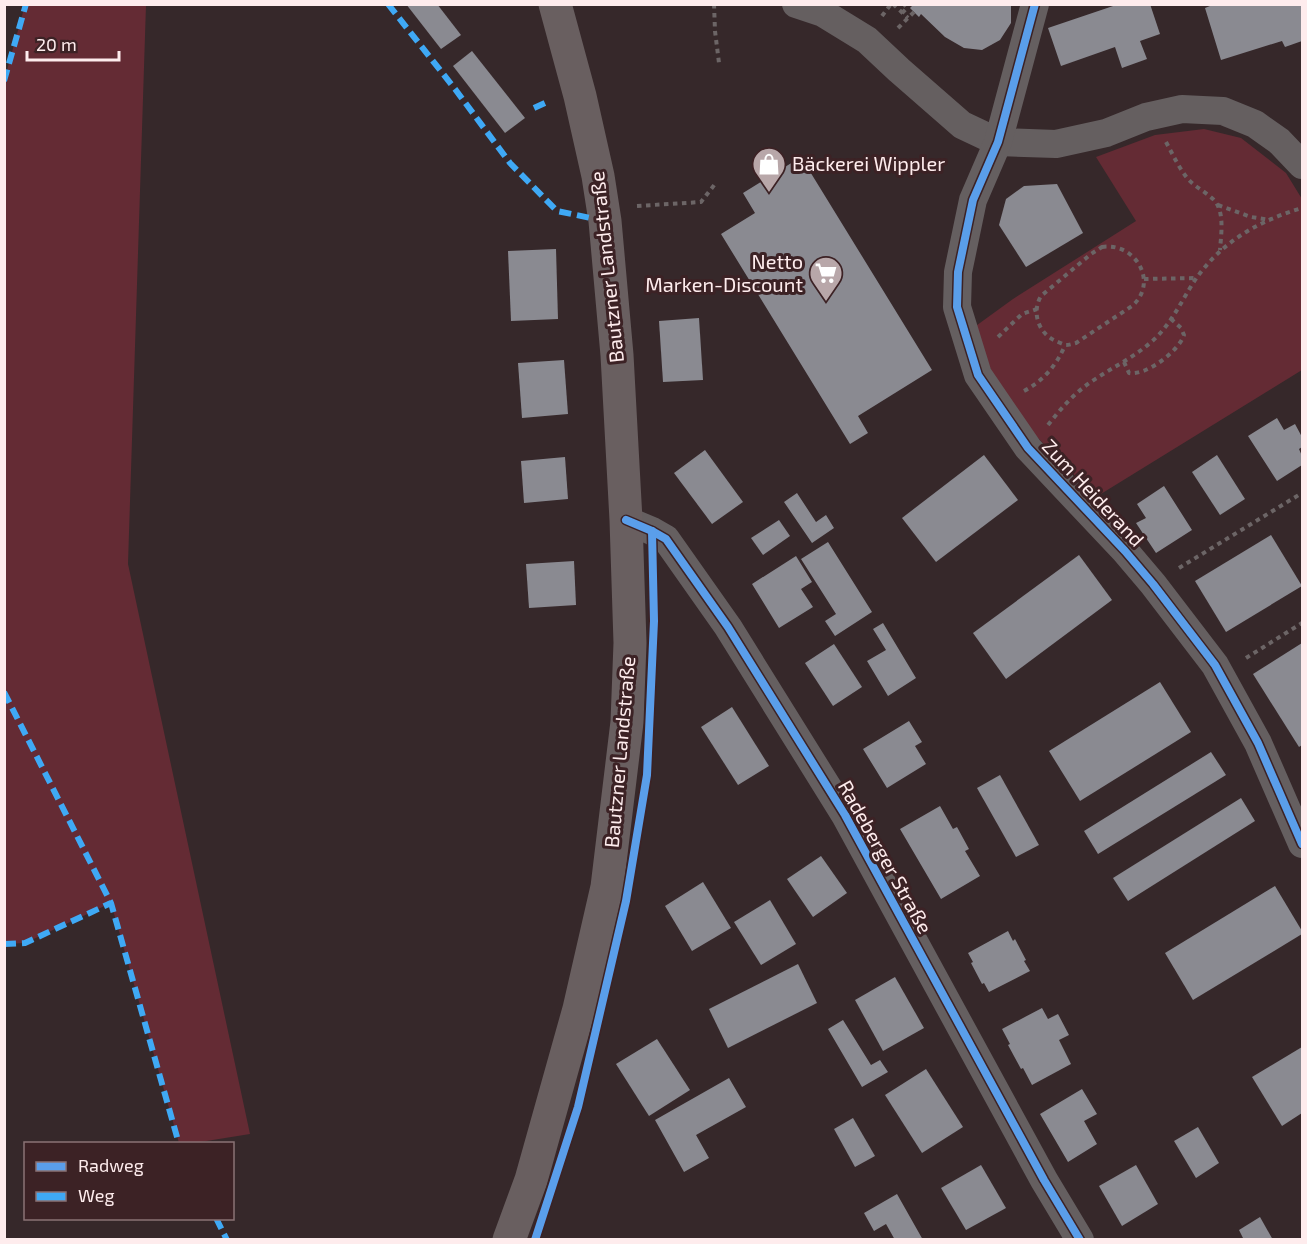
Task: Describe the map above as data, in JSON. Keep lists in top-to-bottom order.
{
  "streets": {
    "main road": ["Bautzner Landstraße"],
    "street": ["Zum Heiderand", "Radeberger Straße"]
  },
  "crossings": [
    ["Bautzner Landstraße", "Radeberger Straße"]
  ],
  "places": {
    "shop": ["Bäckerei Wippler"],
    "supermarket": ["Netto Marken-Discount"]
  },
  "legend": ["Radweg", "Weg"],
  "scale_bar": "20 m"
}
